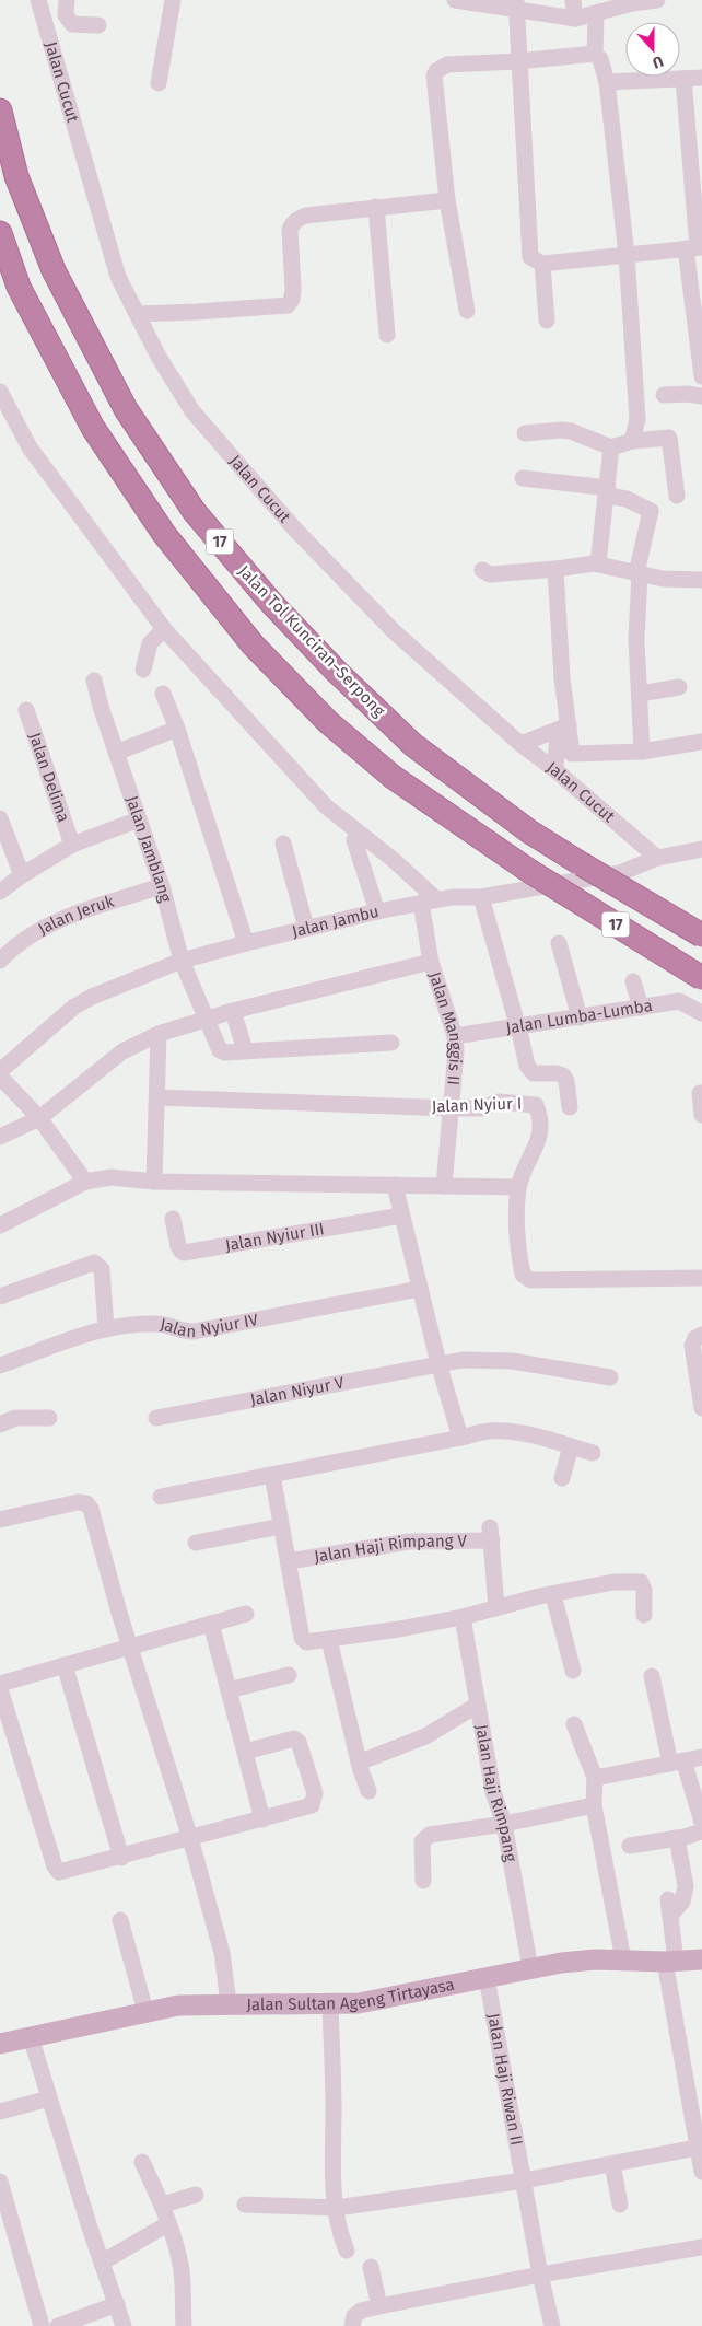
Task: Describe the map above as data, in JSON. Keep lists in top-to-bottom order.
{
  "streets": {
    "highway": ["17", "Jalan Tol Kunciran–Serpong"],
    "main road": ["Jalan Sultan Ageng Tirtayasa"],
    "street": [
      "Jalan Cucut",
      "Jalan Delima",
      "Jalan Jamblang",
      "Jalan Jeruk",
      "Jalan Jambu",
      "Jalan Lumba-Lumba",
      "Jalan Manggis II",
      "Jalan Nyiur I",
      "Jalan Nyiur III",
      "Jalan Nyiur IV",
      "Jalan Niyur V",
      "Jalan Haji Rimpang V",
      "Jalan Haji Rimpang",
      "Jalan Haji Riwan II"
    ]
  },
  "crossings": [
    ["Jalan Cucut", "Jalan Jambu"],
    ["Jalan Jamblang", "Jalan Jeruk"],
    ["Jalan Jamblang", "Jalan Jambu"],
    ["Jalan Jambu", "Jalan Manggis II"],
    ["Jalan Lumba-Lumba", "Jalan Manggis II"],
    ["Jalan Manggis II", "Jalan Nyiur I"],
    ["Jalan Haji Rimpang", "Jalan Sultan Ageng Tirtayasa"],
    ["Jalan Sultan Ageng Tirtayasa", "Jalan Haji Riwan II"]
  ],
  "north": "bottom"
}
